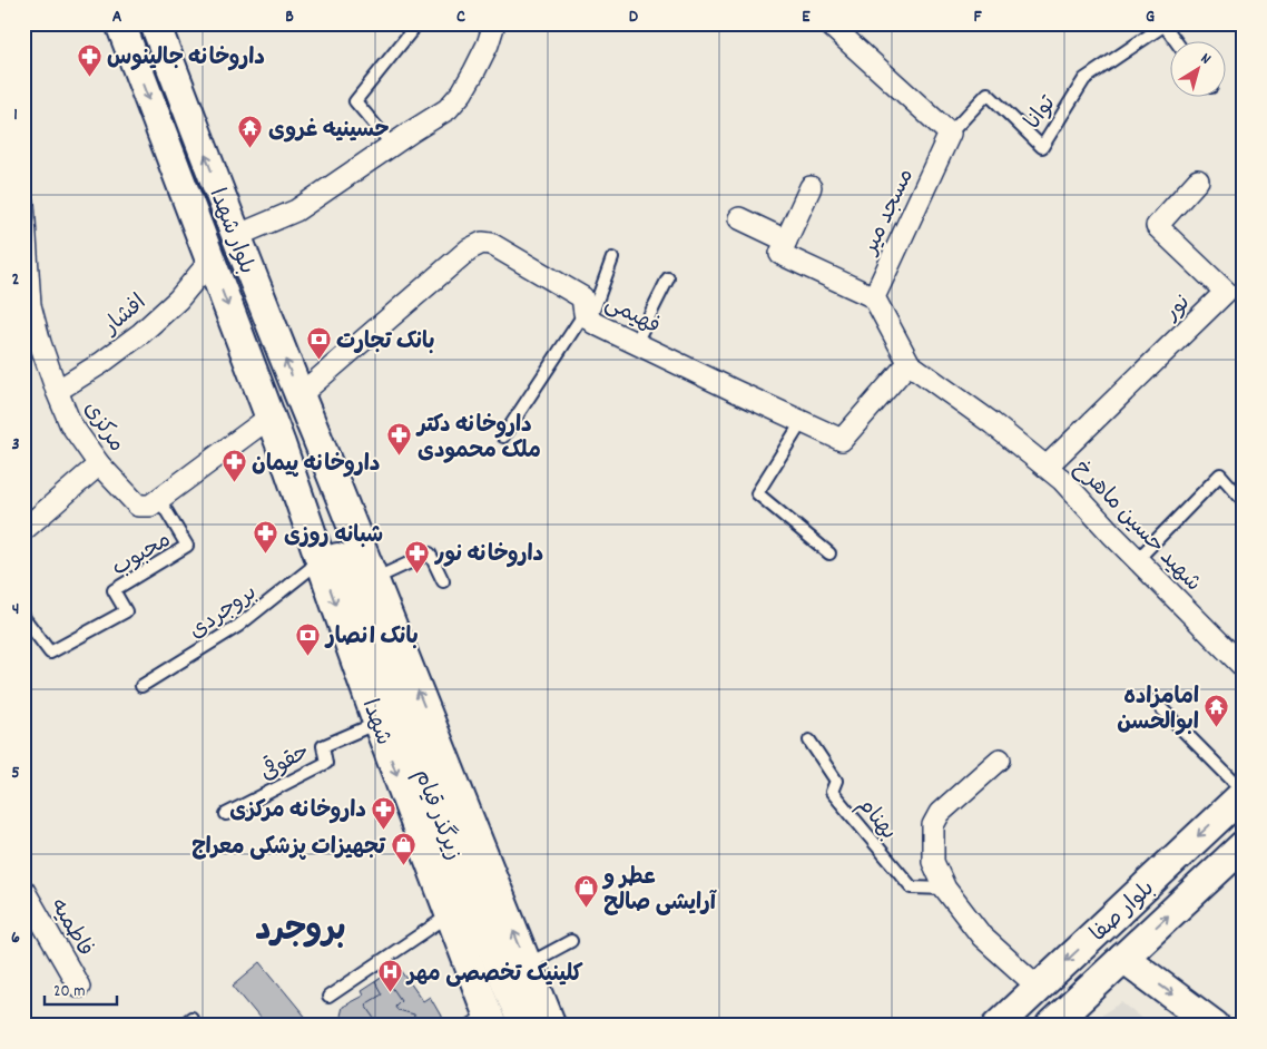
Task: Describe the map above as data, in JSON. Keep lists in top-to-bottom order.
{
  "streets": {
    "main road": [
      "بلوار شهدا",
      "شهدا",
      "زیرگذر قیام",
      "بلوار صفا"
    ],
    "street": [
      "مسجد میر",
      "نور",
      "افشار",
      "فهیمی",
      "مرکزی",
      "شهید حسین ماهرخ",
      "فاطمیه"
    ],
    "lane": [
      "توانا",
      "محبوب",
      "بروجردی",
      "حقوقی",
      "بهنام"
    ]
  },
  "crossings": [
    ["توانا", "مسجد میر"],
    ["بلوار شهدا", "افشار"],
    ["بلوار شهدا", "فهیمی"],
    ["بلوار شهدا", "مرکزی"],
    ["نور", "شهید حسین ماهرخ"],
    ["افشار", "مرکزی"],
    ["فهیمی", "شهید حسین ماهرخ"],
    ["مرکزی", "محبوب"],
    ["بروجردی", "شهدا"],
    ["بروجردی", "زیرگذر قیام"],
    ["شهدا", "حقوقی"],
    ["شهدا", "زیرگذر قیام"]
  ],
  "districts": ["بروجرد"],
  "places": {
    "pharmacy": [
      "داروخانه جالینوس",
      "داروخانه دکتر ملک محمودی",
      "داروخانه پیمان",
      "شبانه روزی",
      "داروخانه نور",
      "داروخانه مرکزی"
    ],
    "temple": ["حسینیه غروی", "امامزاده ابوالحسن"],
    "bank": ["بانک تجارت", "بانک انصار"],
    "shop": ["تجهیزات پزشکی معراج", "عطر و آرایشی صالح"],
    "hospital": ["کلینیک تخصصی مهر"]
  },
  "scale_bar": "20 m",
  "north": "top right",
  "grid": {
    "columns": [
      "A",
      "B",
      "C",
      "D",
      "E",
      "F",
      "G"
    ],
    "rows": [
      "1",
      "2",
      "3",
      "4",
      "5",
      "6"
    ]
  }
}
